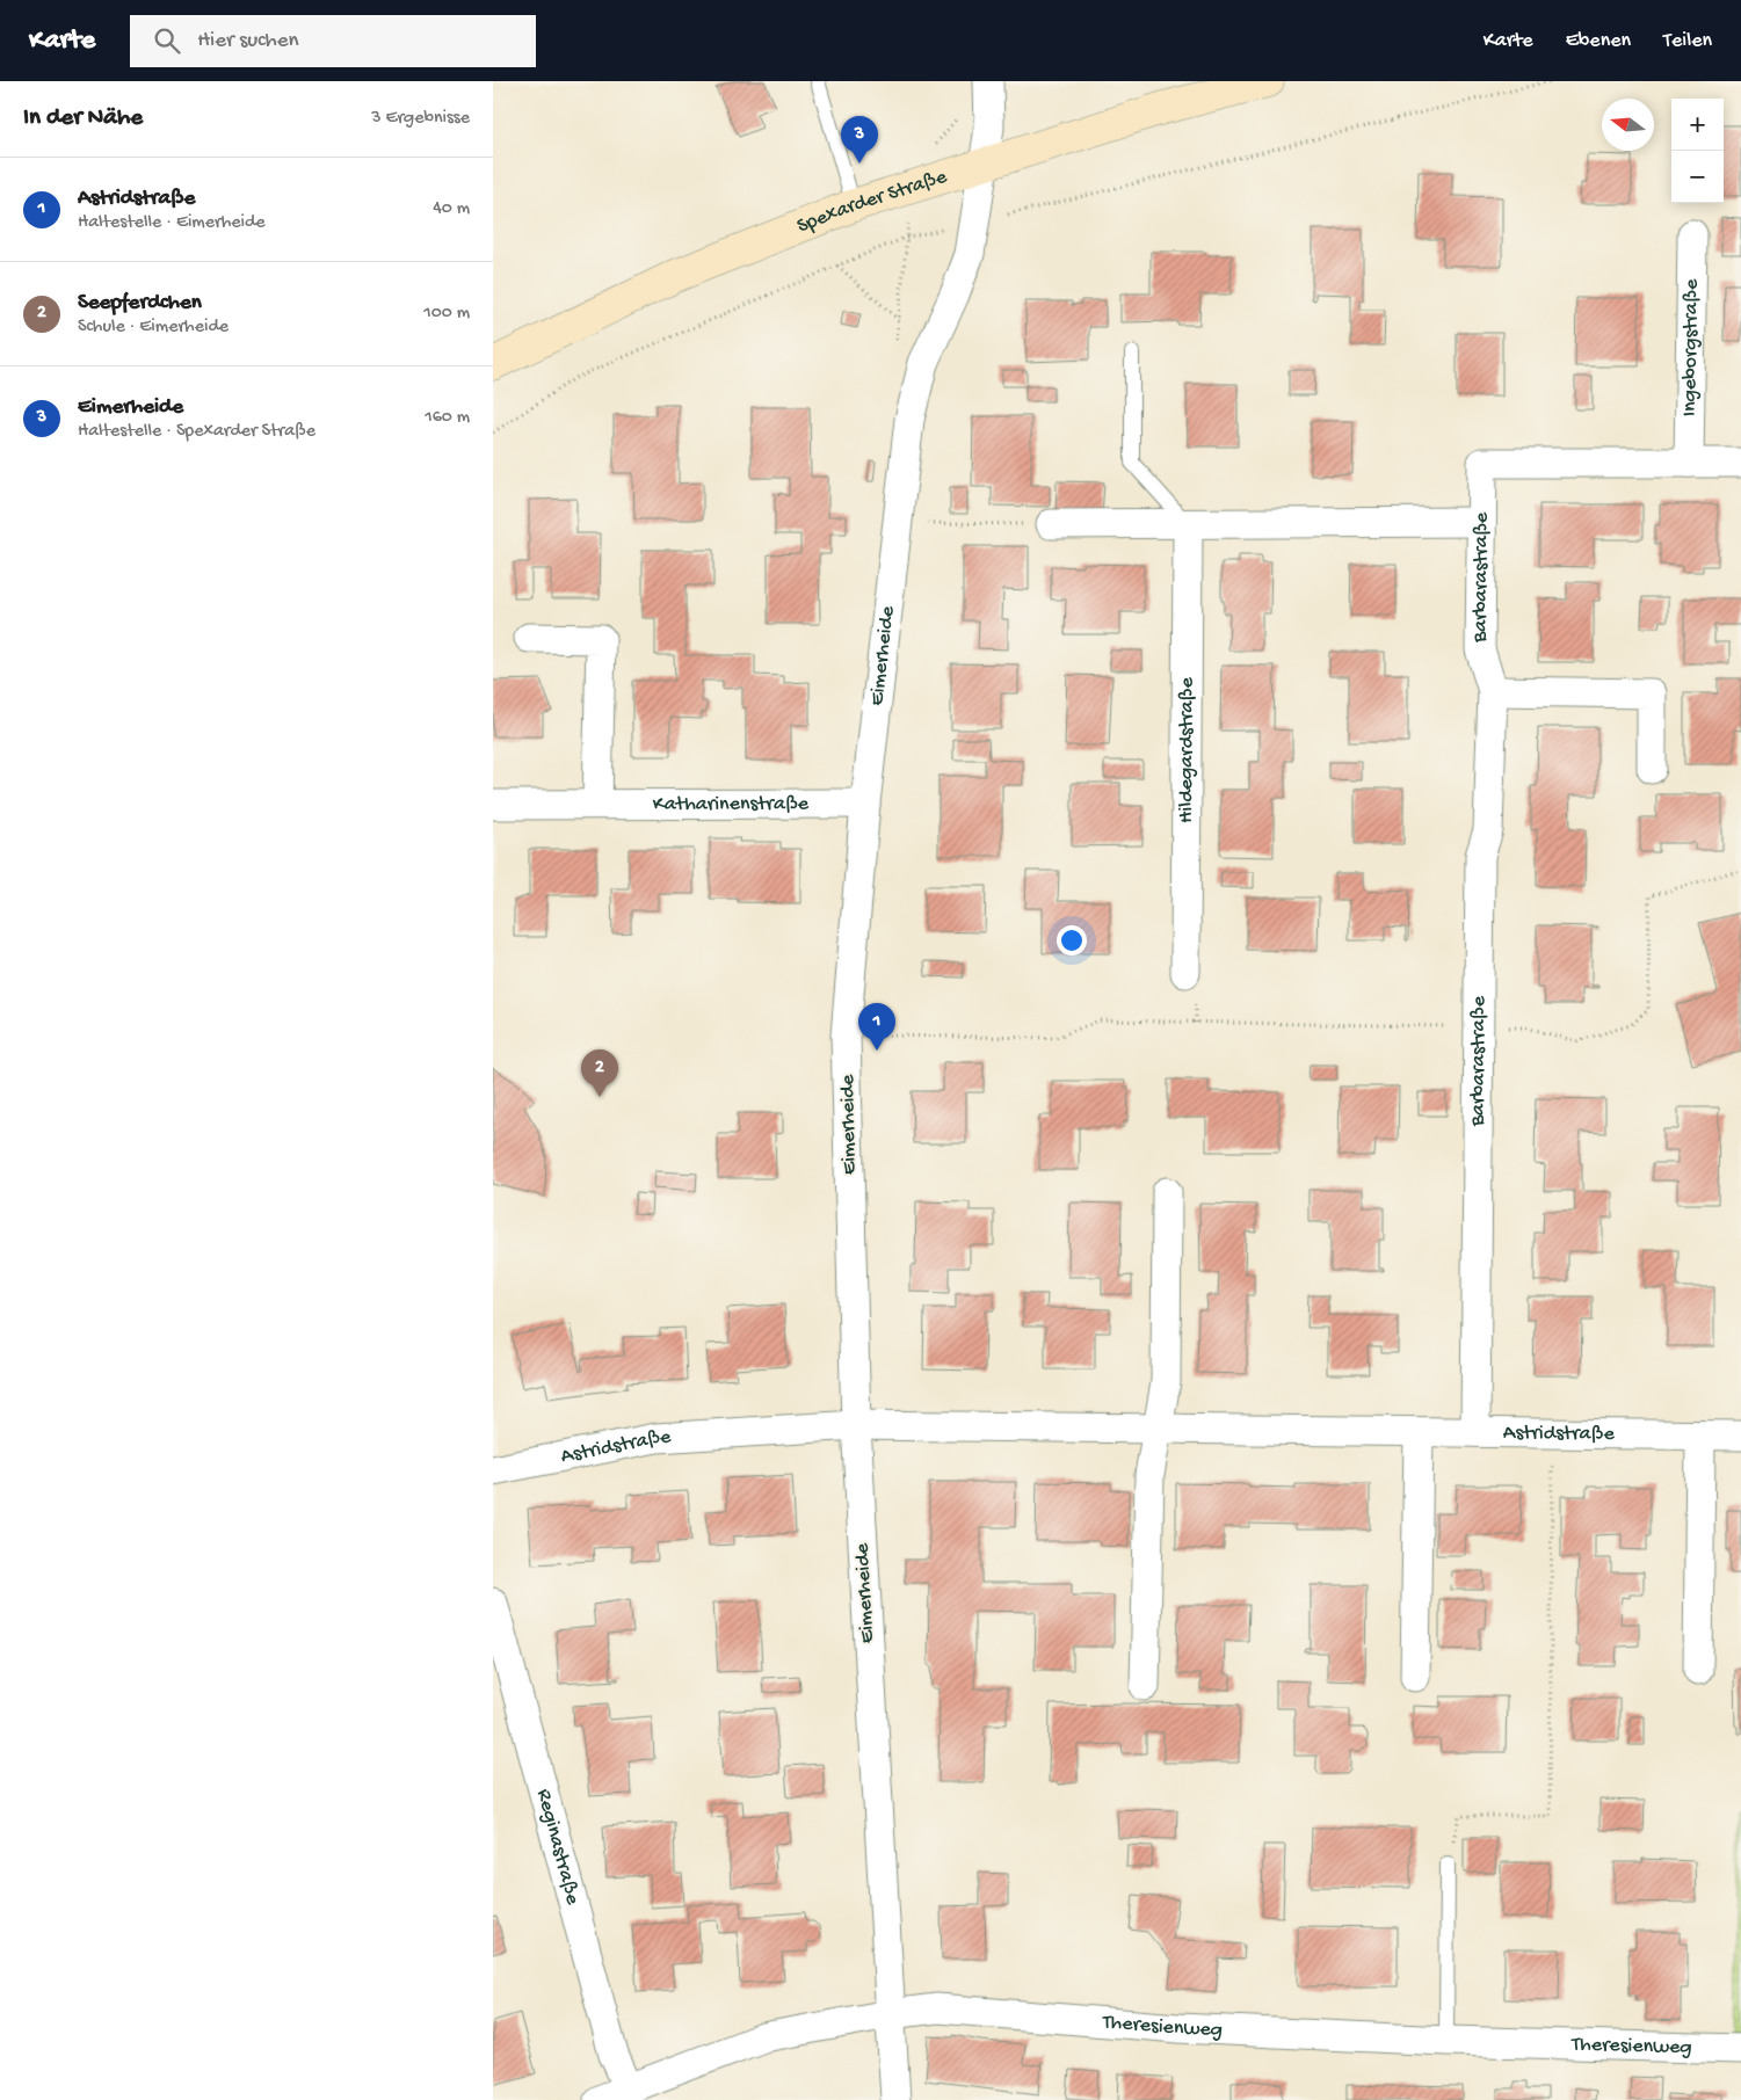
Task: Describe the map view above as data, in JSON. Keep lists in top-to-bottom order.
{
  "streets": {
    "main road": ["Spexarder Straße"],
    "street": [
      "Ingeborgstraße",
      "Barbarastraße",
      "Eimerheide",
      "Hildegardstraße",
      "Katharinenstraße",
      "Astridstraße",
      "Reginastraße",
      "Theresienweg"
    ]
  },
  "crossings": [
    ["Spexarder Straße", "Eimerheide"],
    ["Ingeborgstraße", "Barbarastraße"],
    ["Barbarastraße", "Astridstraße"],
    ["Eimerheide", "Katharinenstraße"],
    ["Eimerheide", "Astridstraße"],
    ["Eimerheide", "Theresienweg"],
    ["Reginastraße", "Theresienweg"]
  ],
  "north": "left",
  "page": {
    "header": "Karte",
    "search": "Hier suchen",
    "nav": ["Karte", "Ebenen", "Teilen"],
    "heading": ["In der Nähe", "3 Ergebnisse"],
    "map_buttons": ["+", "−"],
    "pins": ["3", "1", "2"],
    "list": [
      {
        "mark": "1",
        "name": "Astridstraße",
        "note": "Haltestelle · Eimerheide",
        "value": "40 m"
      },
      {
        "mark": "2",
        "name": "Seepferdchen",
        "note": "Schule · Eimerheide",
        "value": "100 m"
      },
      {
        "mark": "3",
        "name": "Eimerheide",
        "note": "Haltestelle · Spexarder Straße",
        "value": "160 m"
      }
    ]
  }
}
